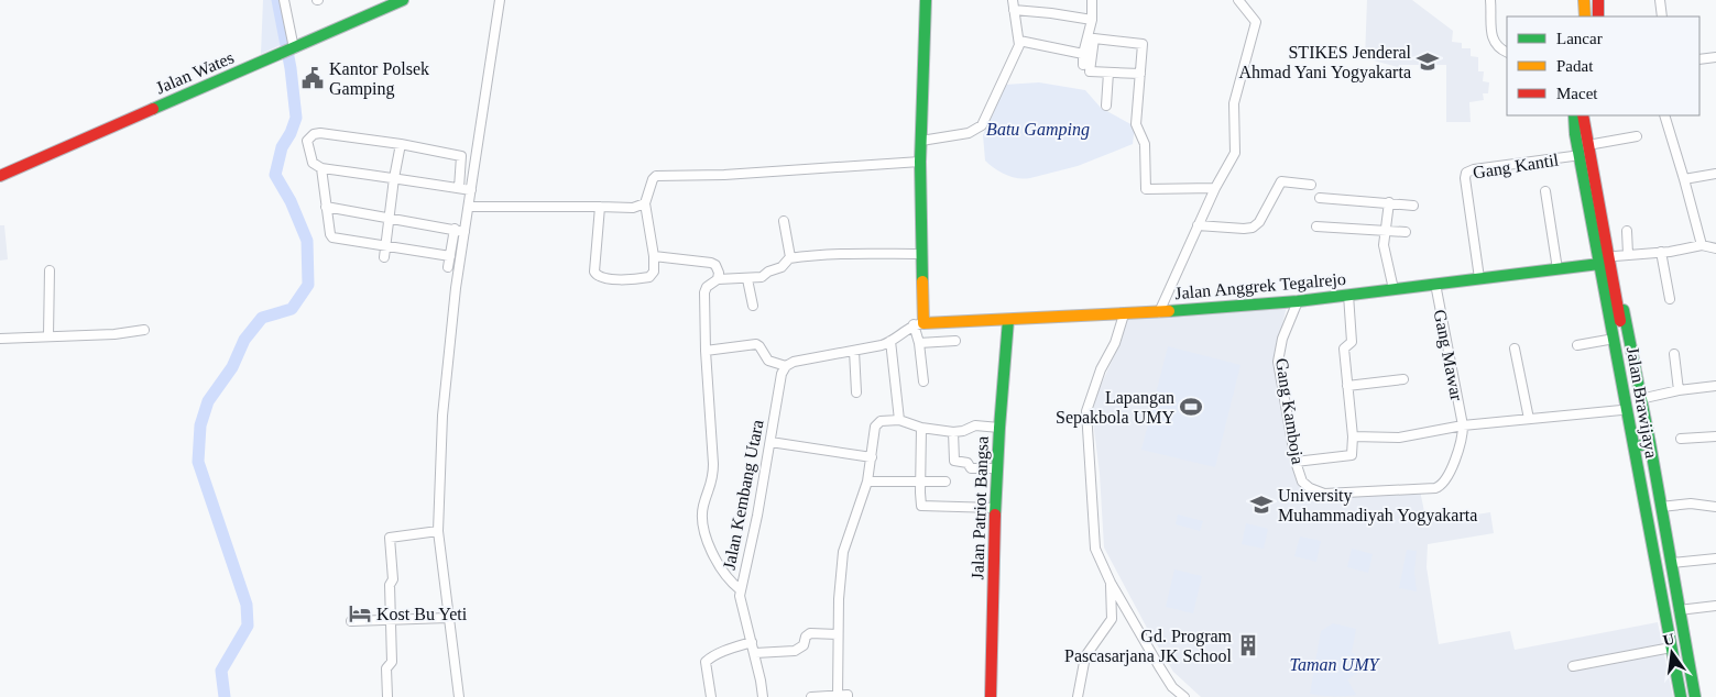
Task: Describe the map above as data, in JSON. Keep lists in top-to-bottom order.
{
  "streets": {
    "main road": [
      "Jalan Wates",
      "Jalan Anggrek Tegalrejo",
      "Jalan Brawijaya",
      "Jalan Patriot Bangsa"
    ],
    "street": [
      "Gang Kantil",
      "Gang Mawar",
      "Gang Kamboja",
      "Jalan Kembang Utara"
    ]
  },
  "crossings": [
    ["Gang Kantil", "Jalan Anggrek Tegalrejo"],
    ["Jalan Anggrek Tegalrejo", "Gang Mawar"],
    ["Jalan Anggrek Tegalrejo", "Jalan Brawijaya"],
    ["Jalan Anggrek Tegalrejo", "Gang Kamboja"],
    ["Jalan Anggrek Tegalrejo", "Jalan Patriot Bangsa"],
    ["Gang Mawar", "Gang Kamboja"]
  ],
  "parks": ["Batu Gamping", "Taman UMY"],
  "places": {
    "school or university": ["STIKES Jenderal Ahmad Yani Yogyakarta", "University Muhammadiyah Yogyakarta"],
    "public building": ["Kantor Polsek Gamping"],
    "sports": ["Lapangan Sepakbola UMY"],
    "hotel": ["Kost Bu Yeti"],
    "building": ["Gd. Program Pascasarjana JK School"]
  },
  "legend": ["Lancar", "Padat", "Macet"],
  "north": "top"
}
